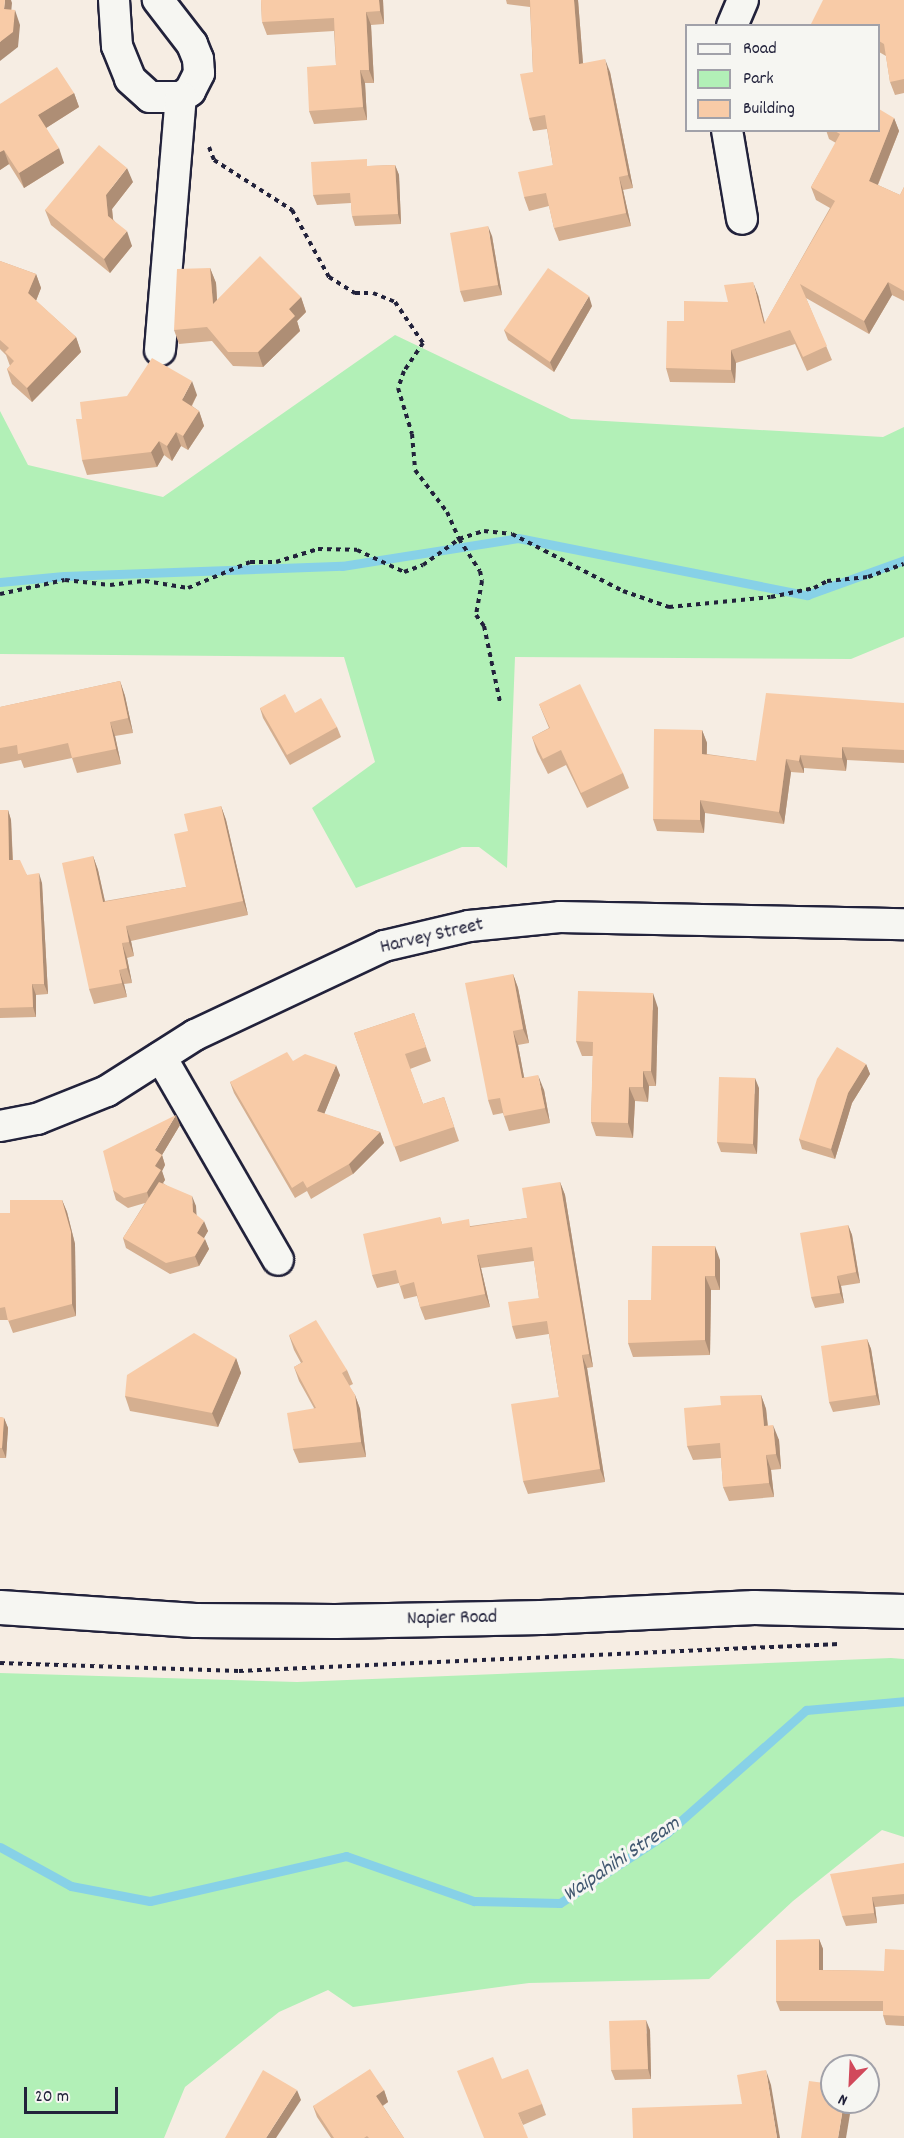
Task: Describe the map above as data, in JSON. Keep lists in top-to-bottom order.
{
  "streets": {
    "main road": ["Napier Road"],
    "street": ["Harvey Street"]
  },
  "water": ["Waipahihi Stream"],
  "legend": ["Road", "Park", "Building"],
  "scale_bar": "20 m",
  "north": "bottom left"
}
